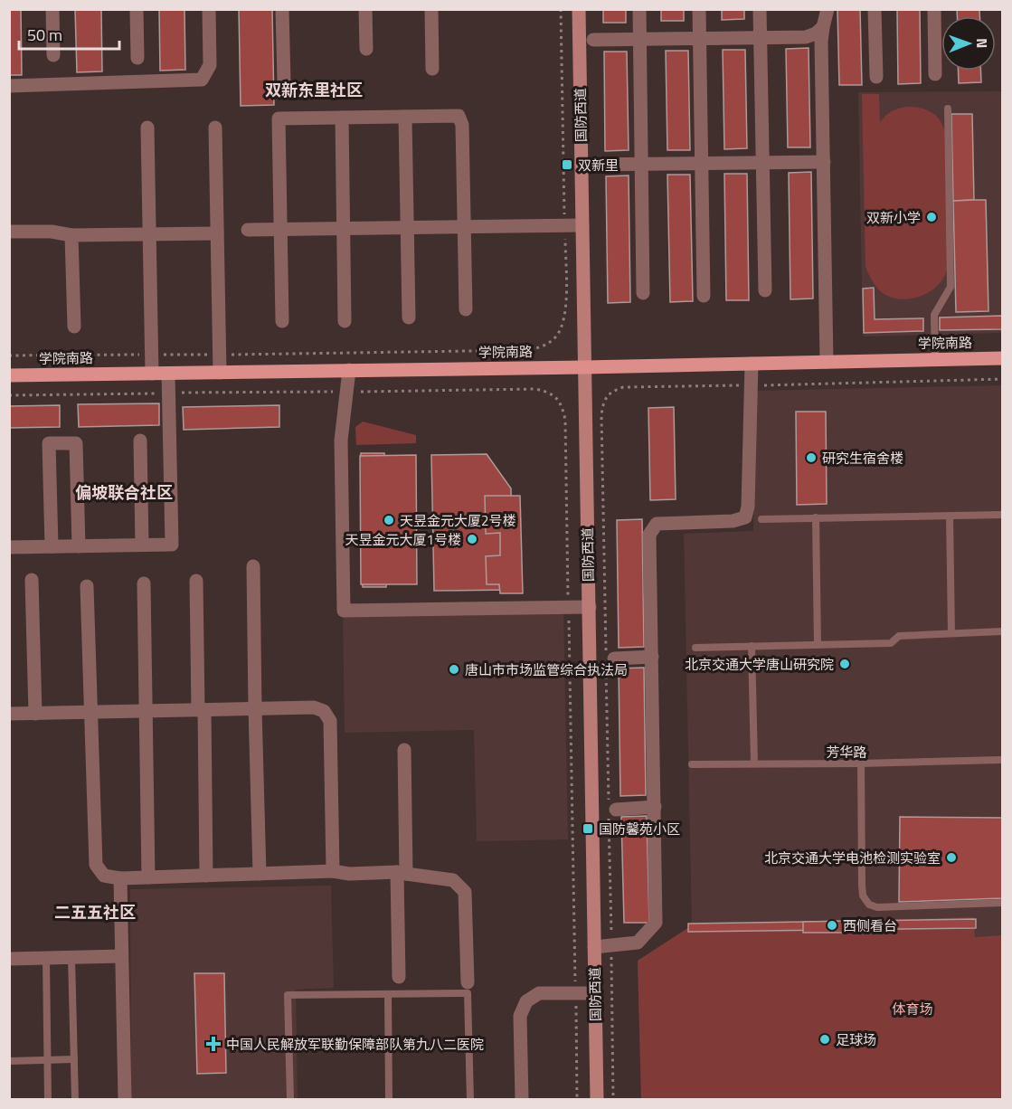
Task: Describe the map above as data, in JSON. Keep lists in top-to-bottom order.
{
  "streets": {
    "main road": ["学院南路"],
    "street": ["国防西道"],
    "lane": ["芳华路"]
  },
  "crossings": [
    ["国防西道", "学院南路"]
  ],
  "districts": ["双新东里社区", "偏坡联合社区", "二五五社区"],
  "parks": ["体育场"],
  "places": {
    "transit": ["双新里", "国防馨苑小区"],
    "other": [
      "双新小学",
      "研究生宿舍楼",
      "天昱金元大厦2号楼",
      "天昱金元大厦1号楼",
      "北京交通大学唐山研究院",
      "唐山市市场监管综合执法局",
      "北京交通大学电池检测实验室",
      "西侧看台",
      "足球场"
    ],
    "health": ["中国人民解放军联勤保障部队第九八二医院"]
  },
  "scale_bar": "50 m",
  "north": "right"
}
